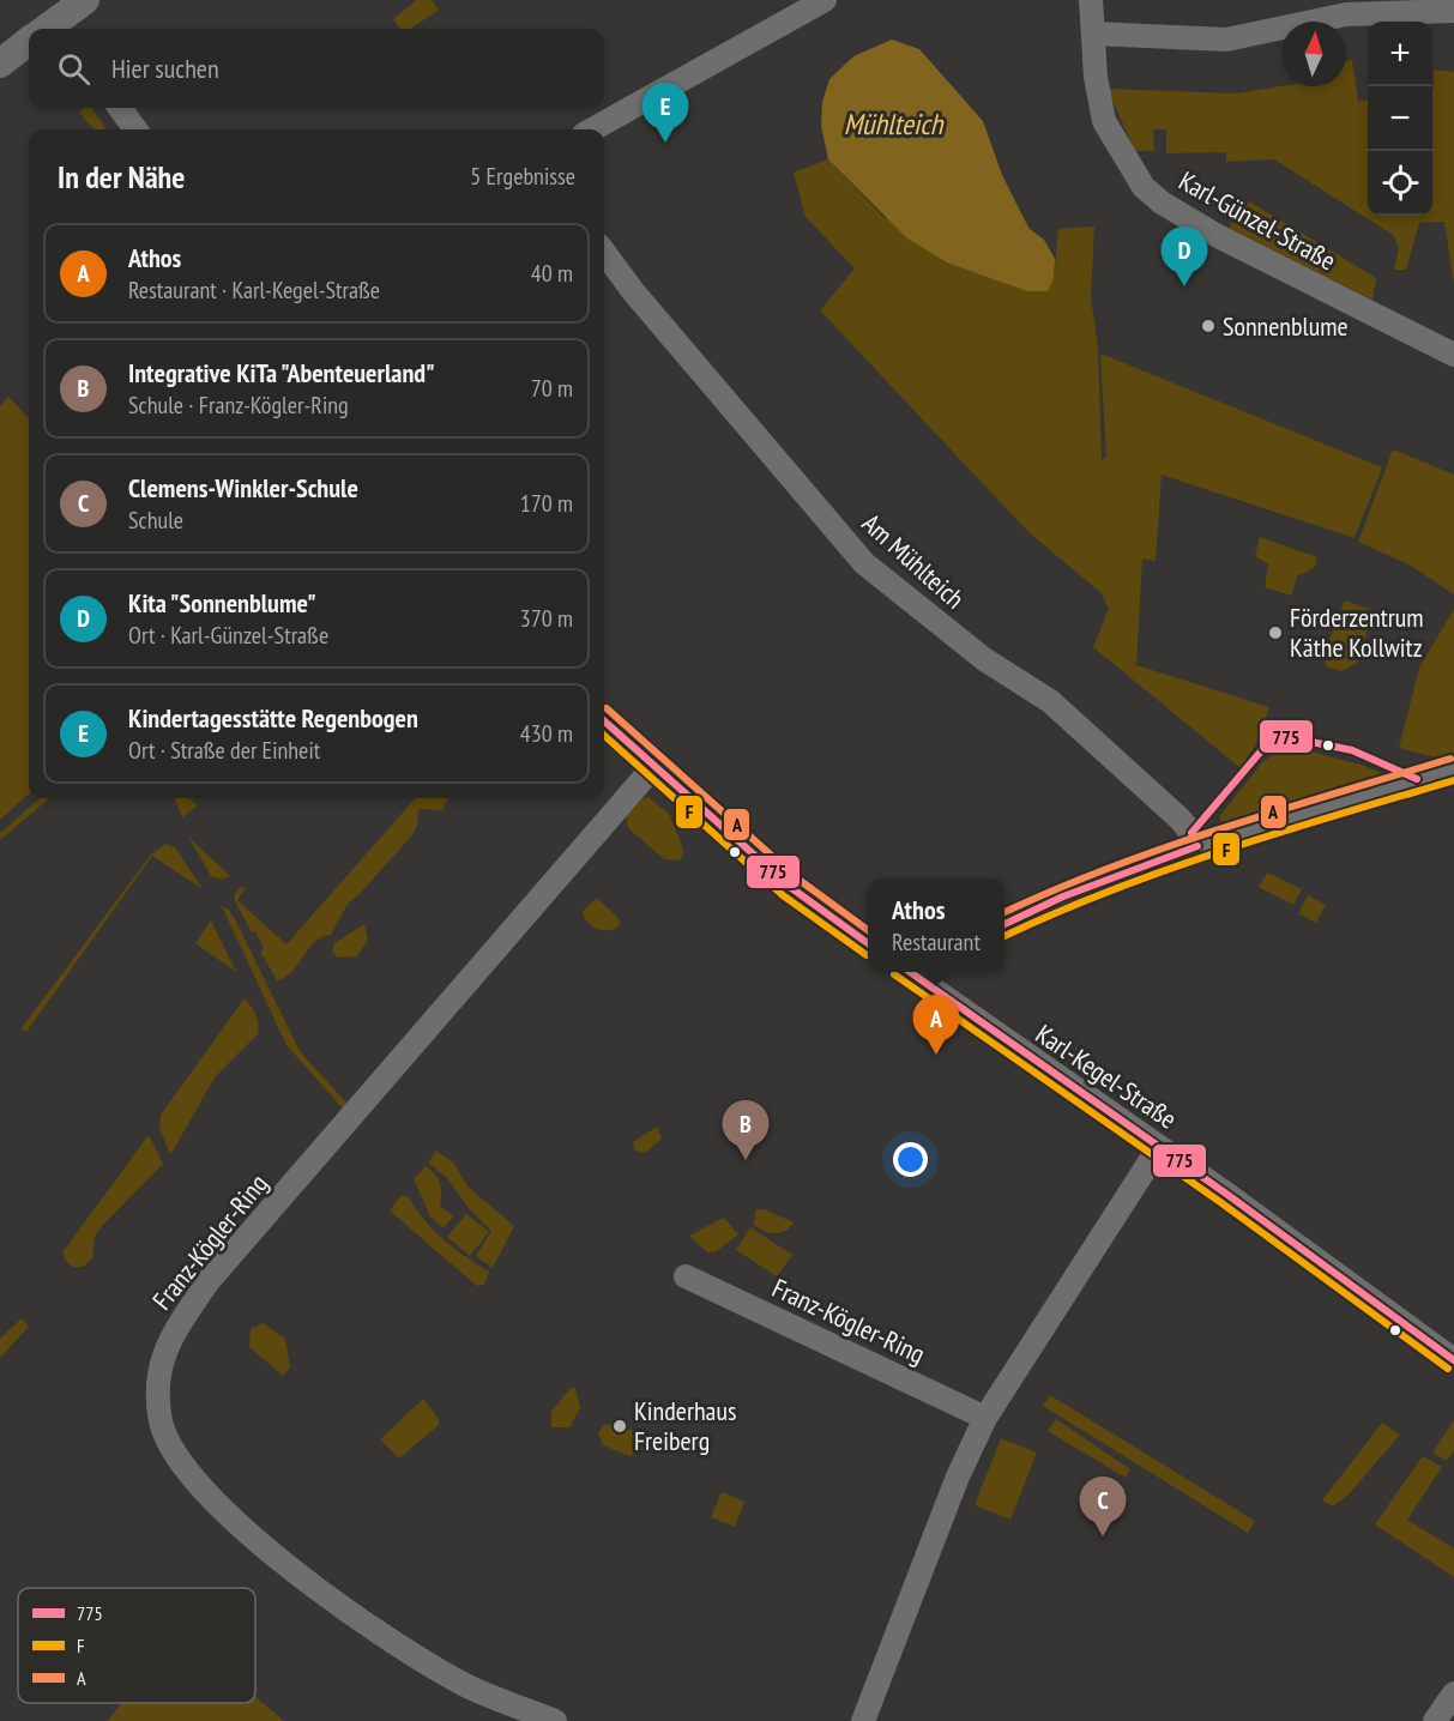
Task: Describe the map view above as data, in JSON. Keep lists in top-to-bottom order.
{
  "streets": {
    "street": [
      "Karl-Günzel-Straße",
      "Am Mühlteich",
      "Karl-Kegel-Straße",
      "Franz-Kögler-Ring"
    ]
  },
  "water": ["Mühlteich"],
  "places": ["Sonnenblume", "Förderzentrum Käthe Kollwitz", "Kinderhaus Freiberg"],
  "lines": ["transit line A", "transit line 775", "transit line F"],
  "legend": ["775", "F", "A"],
  "north": "top",
  "page": {
    "map_buttons": ["+", "−"],
    "search": "Hier suchen",
    "pins": [
      "E",
      "D",
      "A",
      "B",
      "C"
    ],
    "heading": ["In der Nähe", "5 Ergebnisse"],
    "list": [
      {
        "mark": "A",
        "name": "Athos",
        "note": "Restaurant · Karl-Kegel-Straße",
        "value": "40 m"
      },
      {
        "mark": "B",
        "name": "Integrative KiTa \"Abenteuerland\"",
        "note": "Schule · Franz-Kögler-Ring",
        "value": "70 m"
      },
      {
        "mark": "C",
        "name": "Clemens-Winkler-Schule",
        "note": "Schule",
        "value": "170 m"
      },
      {
        "mark": "D",
        "name": "Kita \"Sonnenblume\"",
        "note": "Ort · Karl-Günzel-Straße",
        "value": "370 m"
      },
      {
        "mark": "E",
        "name": "Kindertagesstätte Regenbogen",
        "note": "Ort · Straße der Einheit",
        "value": "430 m"
      }
    ],
    "popup": ["Athos", "Restaurant"]
  }
}
